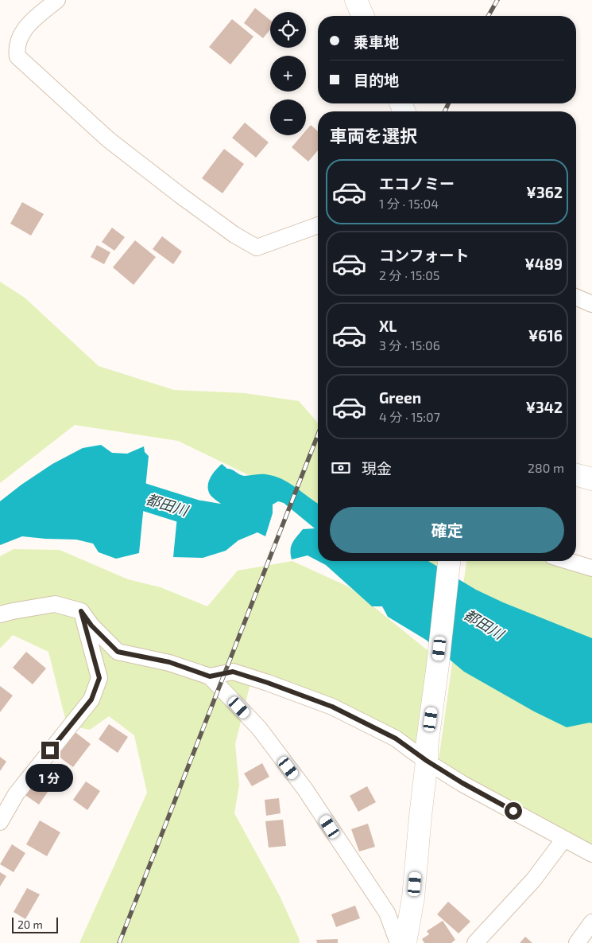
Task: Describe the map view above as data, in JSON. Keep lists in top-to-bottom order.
{
  "water": ["都田川"],
  "scale_bar": "20 m",
  "page": {
    "map_buttons": ["+", "−"],
    "banner": ["乗車地", "目的地"],
    "heading": "車両を選択",
    "list": [
      {
        "name": "エコノミー",
        "note": "1 分 · 15:04",
        "value": "¥362"
      },
      {
        "name": "コンフォート",
        "note": "2 分 · 15:05",
        "value": "¥489"
      },
      {
        "name": "XL",
        "note": "3 分 · 15:06",
        "value": "¥616"
      },
      {
        "name": "Green",
        "note": "4 分 · 15:07",
        "value": "¥342"
      }
    ],
    "pay": ["現金", "280 m"],
    "buttons": "確定",
    "bubble": "1 分",
    "scale": "20 m"
  }
}
